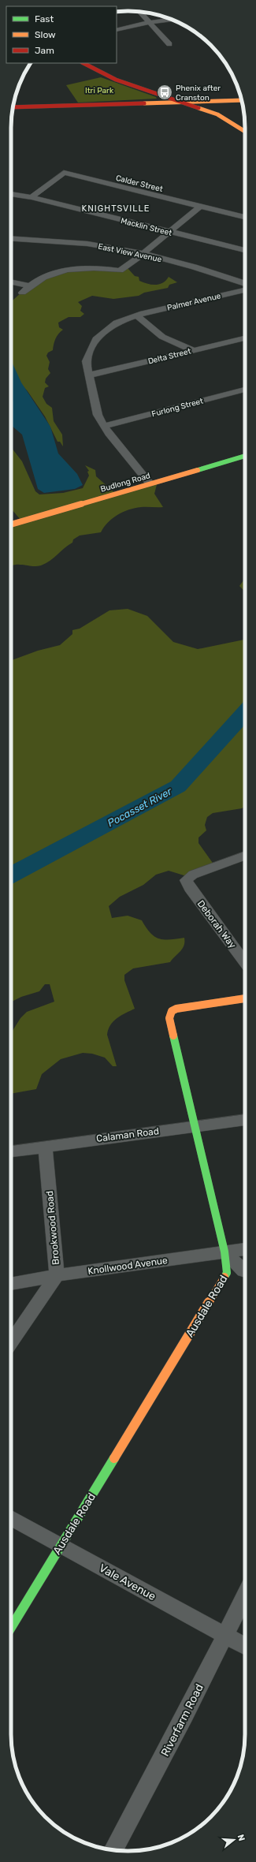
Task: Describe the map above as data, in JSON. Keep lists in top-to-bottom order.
{
  "streets": {
    "main road": ["Budlong Road", "Ausdale Road"],
    "street": [
      "Calder Street",
      "Macklin Street",
      "East View Avenue",
      "Palmer Avenue",
      "Delta Street",
      "Furlong Street",
      "Deborah Way",
      "Calaman Road",
      "Brookwood Road",
      "Knollwood Avenue",
      "Vale Avenue",
      "Riverfarm Road"
    ]
  },
  "crossings": [
    ["Calder Street", "Macklin Street"],
    ["Palmer Avenue", "Delta Street"],
    ["Palmer Avenue", "Furlong Street"],
    ["Palmer Avenue", "Budlong Road"],
    ["Calaman Road", "Brookwood Road"],
    ["Calaman Road", "Ausdale Road"],
    ["Brookwood Road", "Knollwood Avenue"],
    ["Knollwood Avenue", "Ausdale Road"],
    ["Ausdale Road", "Vale Avenue"],
    ["Vale Avenue", "Riverfarm Road"]
  ],
  "districts": ["KNIGHTSVILLE"],
  "water": ["Pocasset River"],
  "parks": ["Itri Park"],
  "places": {
    "bus stop": ["Phenix after Cranston"]
  },
  "legend": ["Fast", "Slow", "Jam"],
  "north": "right"
}
